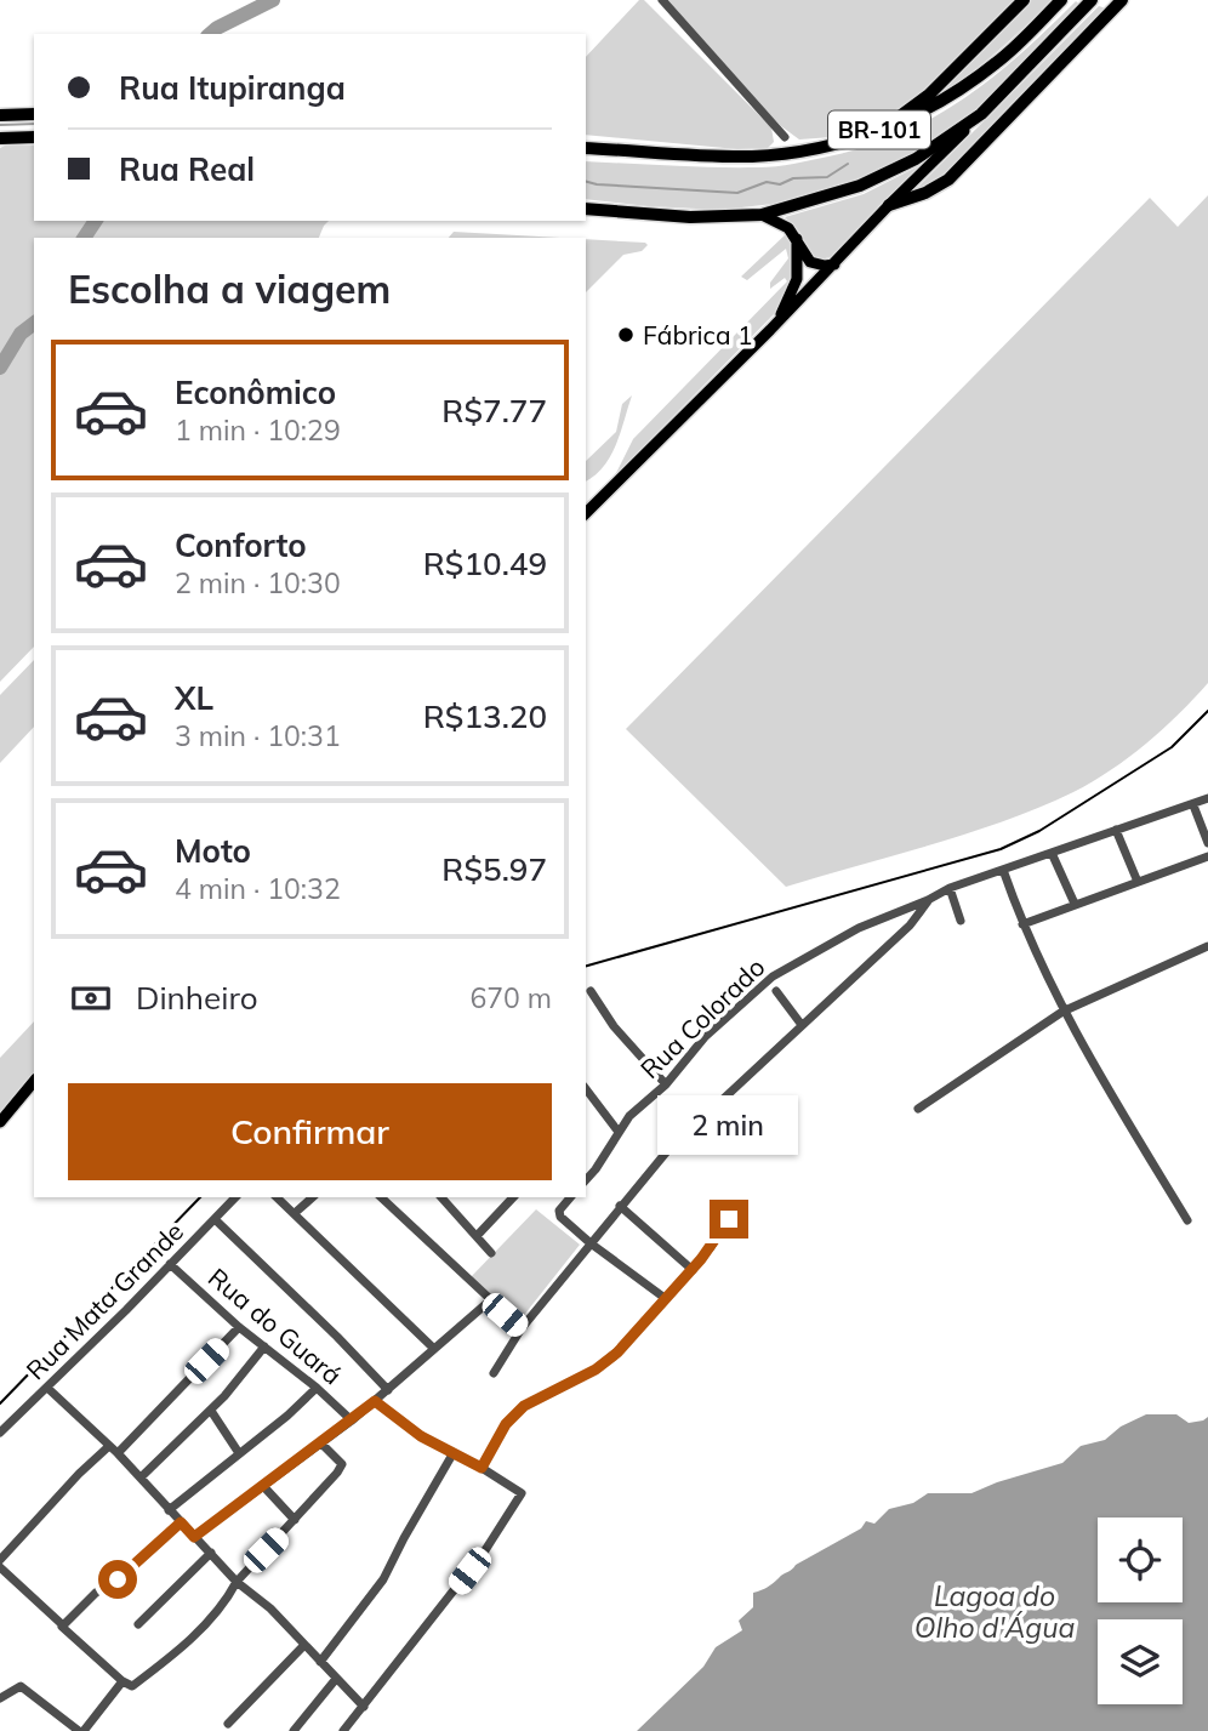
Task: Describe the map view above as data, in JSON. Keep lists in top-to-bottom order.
{
  "streets": {
    "highway": ["BR-101"],
    "street": ["Rua Colorado", "Rua Mata Grande", "Rua do Guará"]
  },
  "crossings": [
    ["Rua Mata Grande", "Rua do Guará"]
  ],
  "water": ["Lagoa do Olho d'Água"],
  "places": ["Fábrica 1"],
  "page": {
    "banner": ["Rua Itupiranga", "Rua Real"],
    "heading": "Escolha a viagem",
    "list": [
      {
        "name": "Econômico",
        "note": "1 min · 10:29",
        "value": "R$7.77"
      },
      {
        "name": "Conforto",
        "note": "2 min · 10:30",
        "value": "R$10.49"
      },
      {
        "name": "XL",
        "note": "3 min · 10:31",
        "value": "R$13.20"
      },
      {
        "name": "Moto",
        "note": "4 min · 10:32",
        "value": "R$5.97"
      }
    ],
    "pay": ["Dinheiro", "670 m"],
    "buttons": "Confirmar",
    "bubble": "2 min"
  }
}
